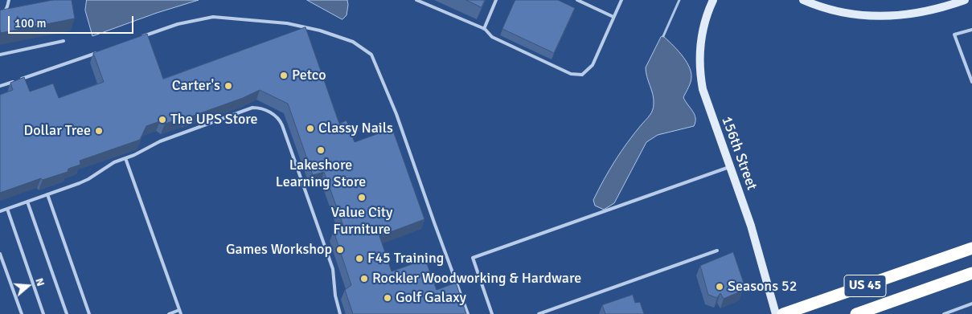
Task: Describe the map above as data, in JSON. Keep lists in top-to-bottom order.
{
  "streets": {
    "highway": ["US 45"],
    "street": ["156th Street"]
  },
  "places": [
    "Petco",
    "Carter's",
    "The UPS Store",
    "Classy Nails",
    "Dollar Tree",
    "Lakeshore Learning Store",
    "Value City Furniture",
    "Games Workshop",
    "F45 Training",
    "Rockler Woodworking & Hardware",
    "Seasons 52",
    "Golf Galaxy"
  ],
  "scale_bar": "100 m",
  "north": "right"
}
